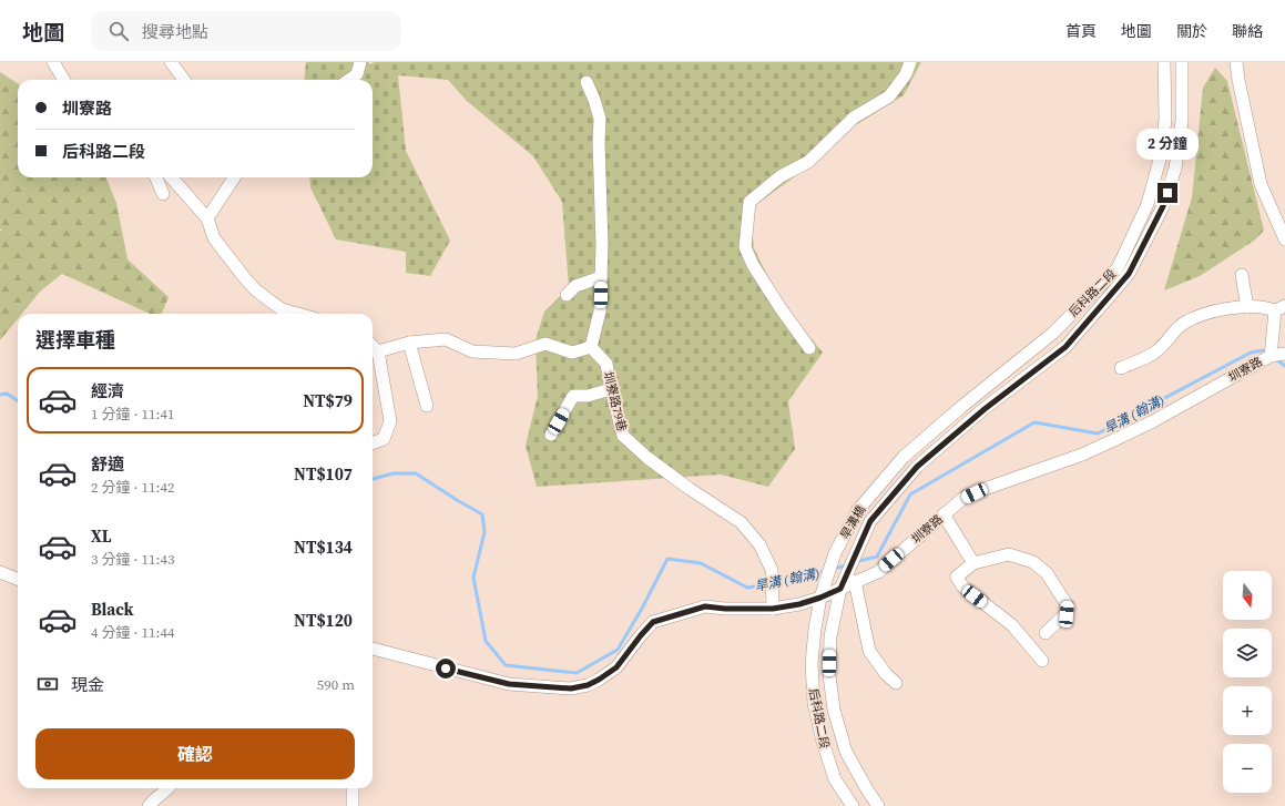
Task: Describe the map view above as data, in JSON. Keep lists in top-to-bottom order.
{
  "streets": {
    "street": [
      "后科路二段",
      "圳寮路",
      "圳寮路79巷",
      "旱溝橋"
    ]
  },
  "crossings": [
    ["后科路二段", "圳寮路"],
    ["后科路二段", "旱溝橋"],
    ["圳寮路", "圳寮路79巷"],
    ["圳寮路", "旱溝橋"]
  ],
  "water": ["旱溝 (翰溝)"],
  "north": "bottom",
  "page": {
    "header": "地圖",
    "search": "搜尋地點",
    "nav": [
      "首頁",
      "地圖",
      "關於",
      "聯絡"
    ],
    "banner": ["圳寮路", "后科路二段"],
    "bubble": "2 分鐘",
    "heading": "選擇車種",
    "list": [
      {
        "name": "經濟",
        "note": "1 分鐘 · 11:41",
        "value": "NT$79"
      },
      {
        "name": "舒適",
        "note": "2 分鐘 · 11:42",
        "value": "NT$107"
      },
      {
        "name": "XL",
        "note": "3 分鐘 · 11:43",
        "value": "NT$134"
      },
      {
        "name": "Black",
        "note": "4 分鐘 · 11:44",
        "value": "NT$120"
      }
    ],
    "map_buttons": ["+", "−"],
    "pay": ["現金", "590 m"],
    "buttons": "確認"
  }
}
